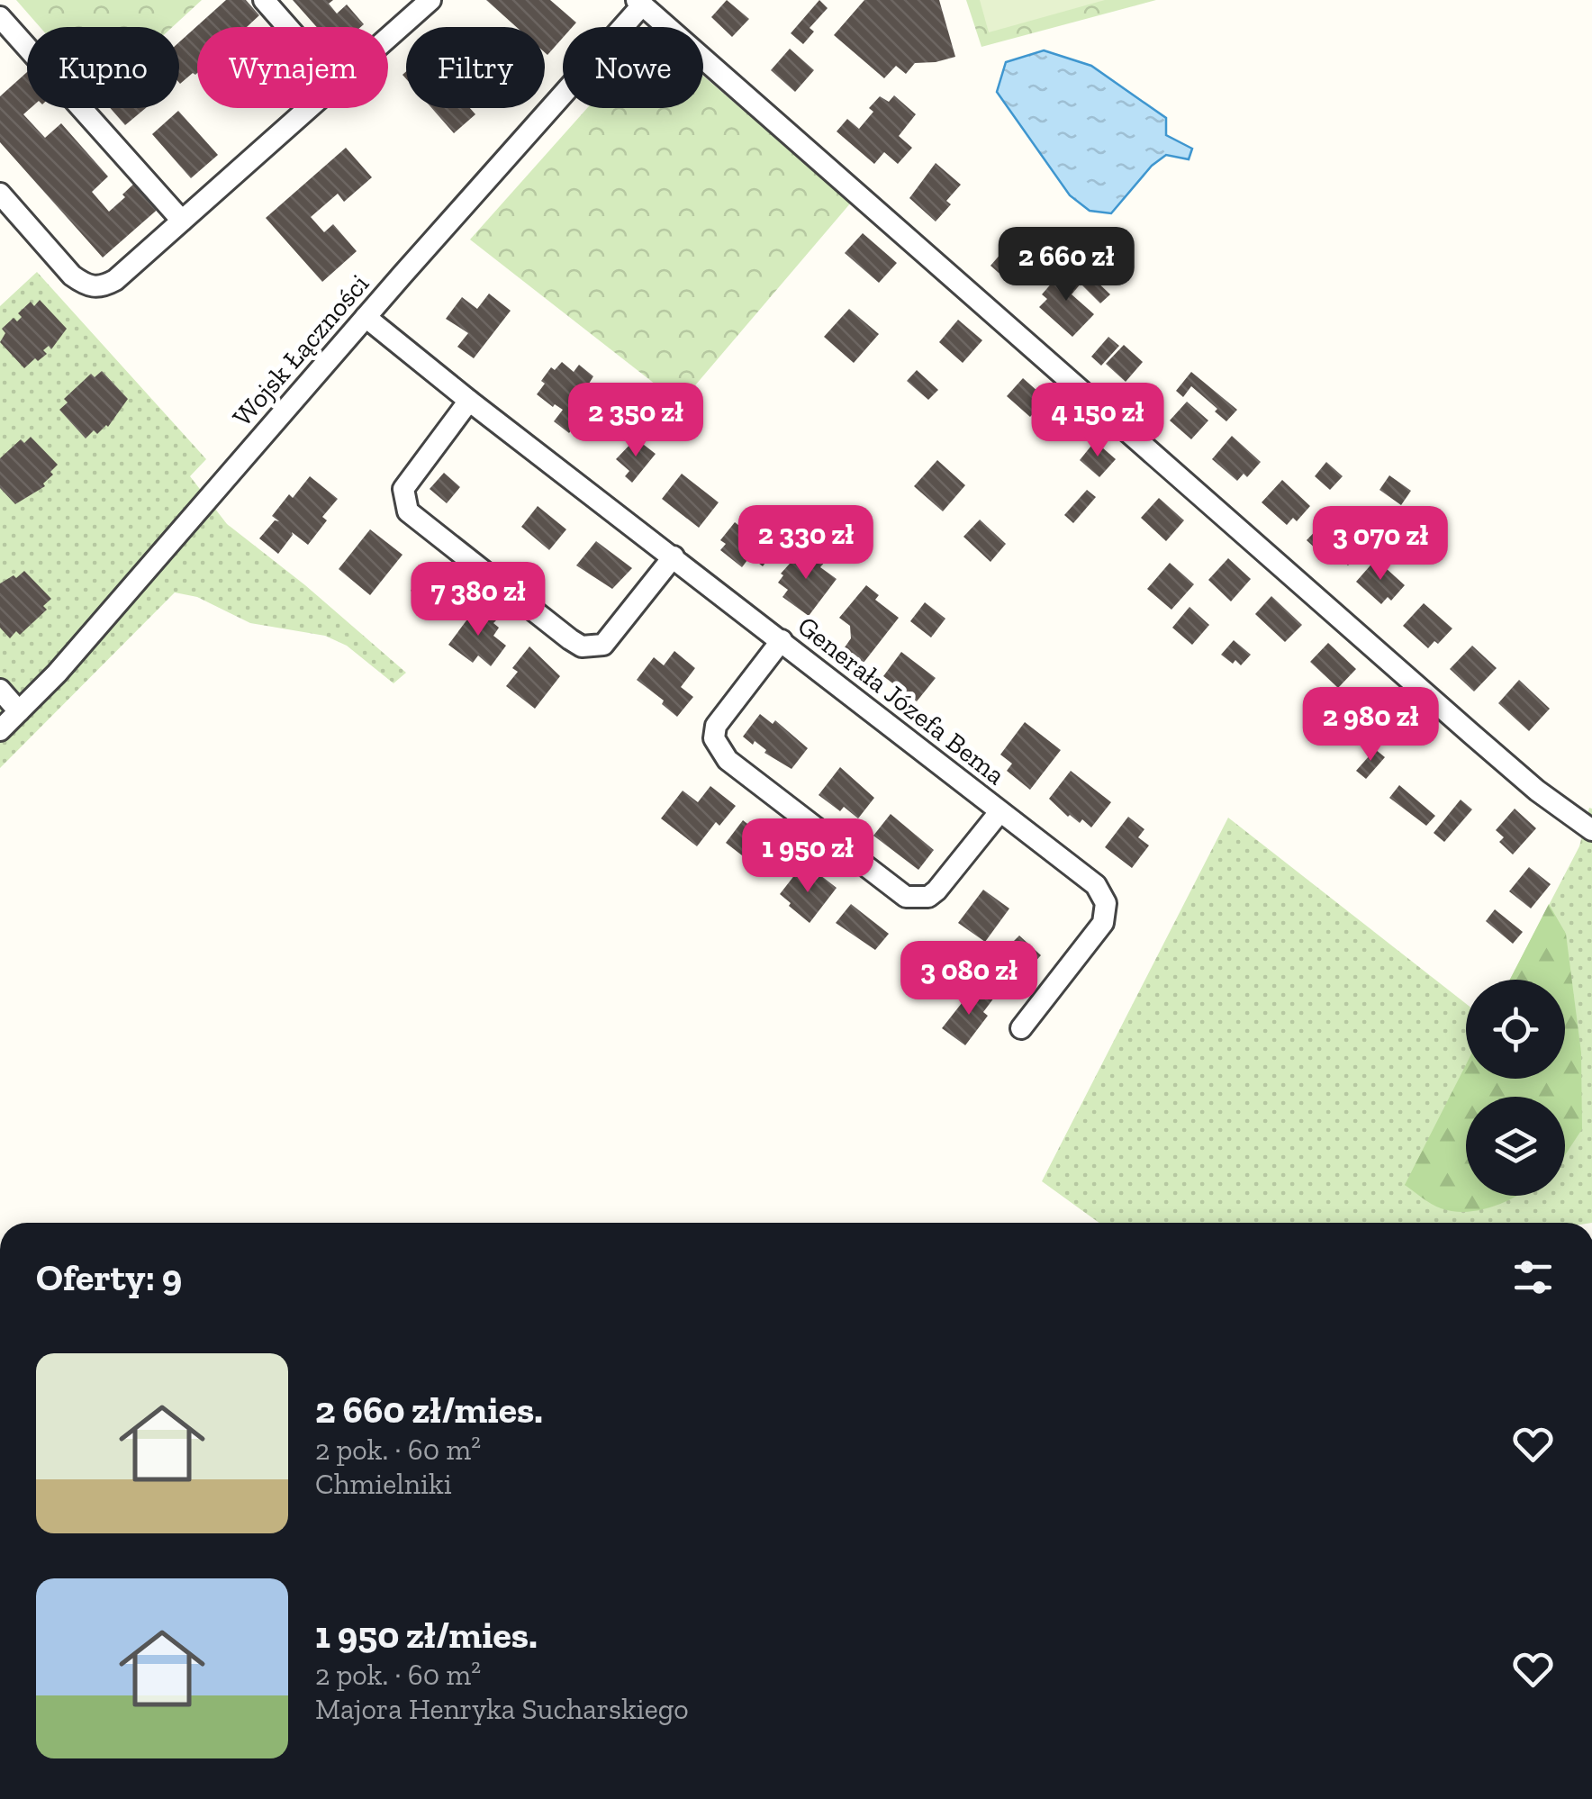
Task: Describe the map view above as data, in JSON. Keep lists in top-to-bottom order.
{
  "streets": {
    "street": ["Wojsk Łączności", "Generała Józefa Bema"]
  },
  "crossings": [
    ["Wojsk Łączności", "Generała Józefa Bema"]
  ],
  "page": {
    "chip": [
      "Kupno",
      "Wynajem",
      "Filtry",
      "Nowe"
    ],
    "price": [
      "2 660 zł",
      "2 350 zł",
      "4 150 zł",
      "2 330 zł",
      "3 070 zł",
      "7 380 zł",
      "2 980 zł",
      "1 950 zł",
      "3 080 zł"
    ],
    "heading": "Oferty: 9",
    "list": [
      {
        "name": "2 660 zł/mies.",
        "note": "2 pok. · 60 m² · Chmielniki"
      },
      {
        "name": "1 950 zł/mies.",
        "note": "2 pok. · 60 m² · Majora Henryka Sucharskiego"
      }
    ]
  }
}
